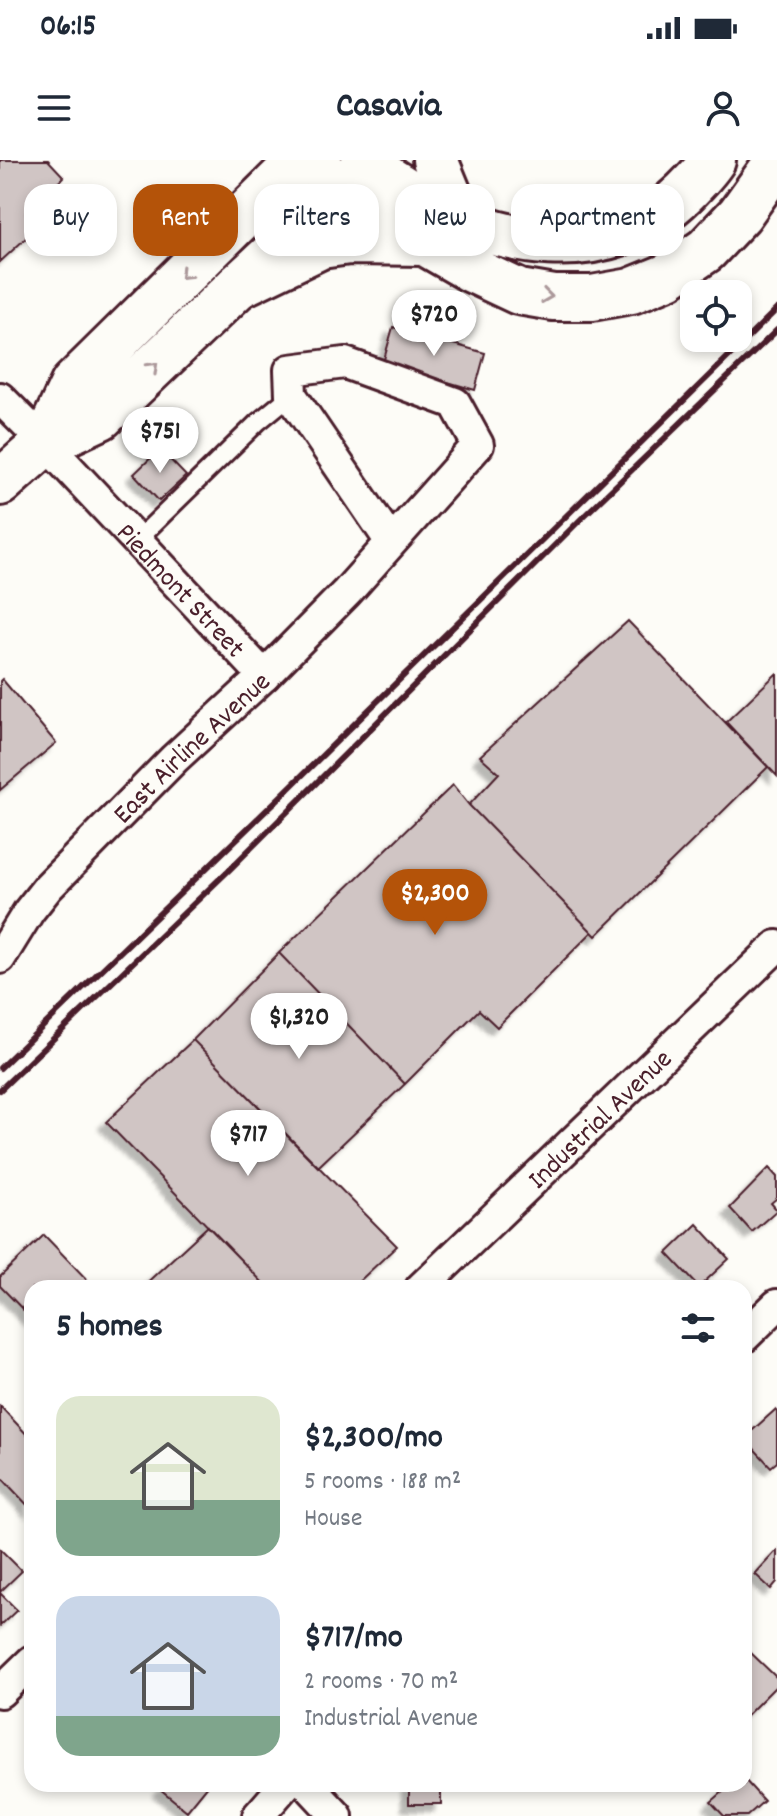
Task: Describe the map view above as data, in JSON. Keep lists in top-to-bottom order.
{
  "streets": {
    "street": ["Piedmont Street", "East Airline Avenue", "Industrial Avenue"]
  },
  "crossings": [
    ["Piedmont Street", "East Airline Avenue"]
  ],
  "page": {
    "status": "06:15",
    "header": "Casavia",
    "chip": [
      "Buy",
      "Rent",
      "Filters",
      "New",
      "Apartment"
    ],
    "price": [
      "$720",
      "$751",
      "$2,300",
      "$1,320",
      "$717"
    ],
    "heading": "5 homes",
    "list": [
      {
        "name": "$2,300/mo",
        "note": "5 rooms · 188 m² · House"
      },
      {
        "name": "$717/mo",
        "note": "2 rooms · 70 m² · Industrial Avenue"
      }
    ]
  }
}
